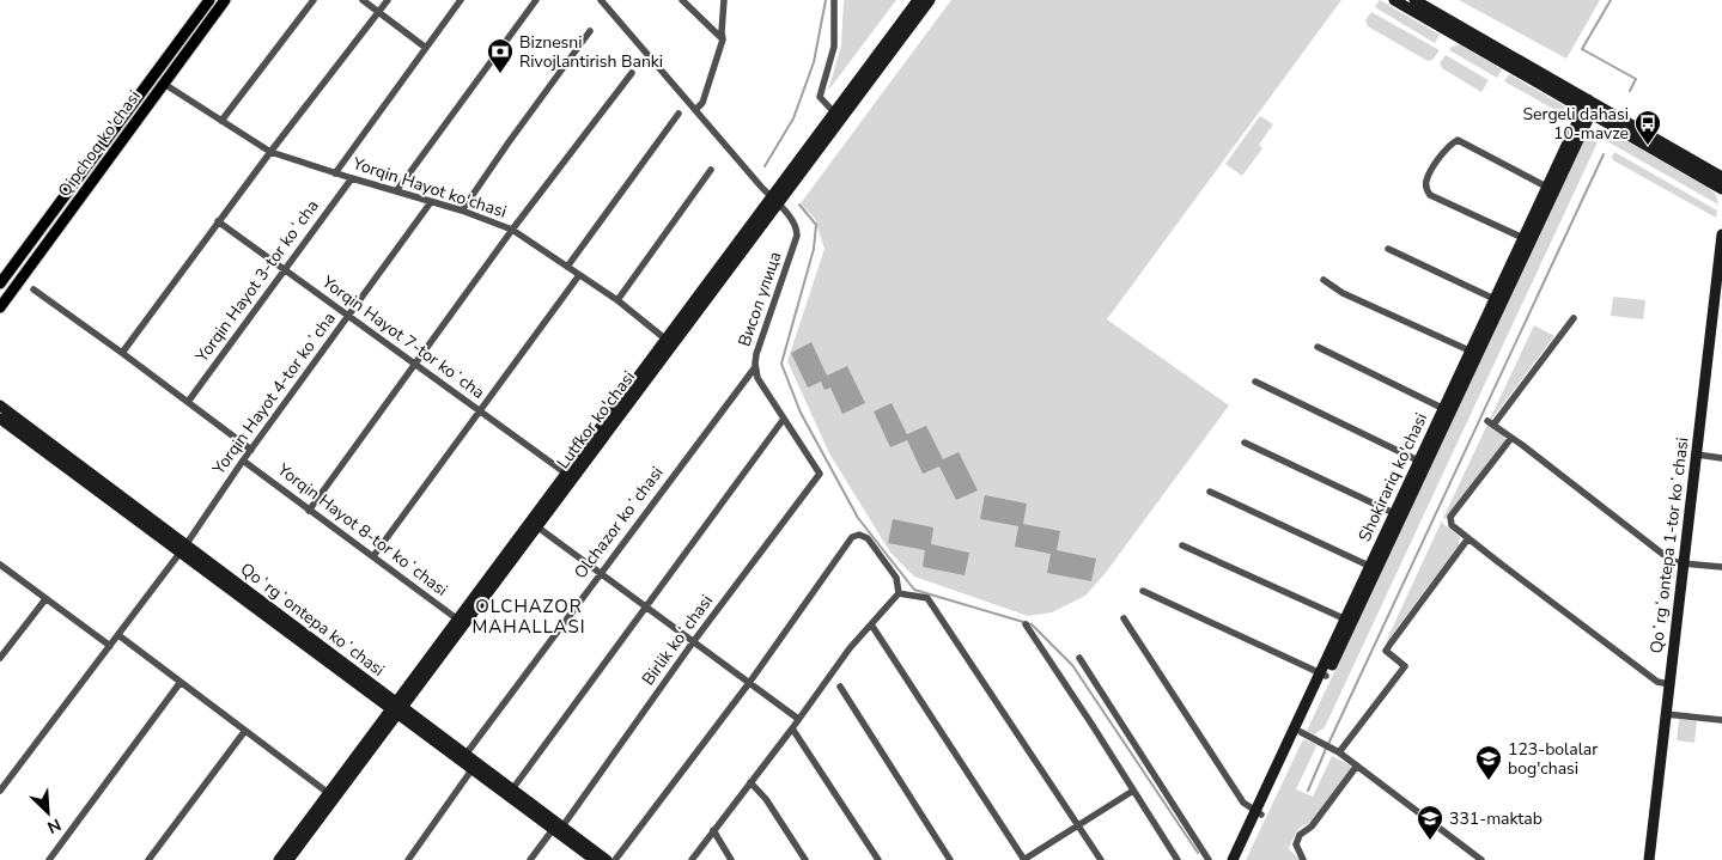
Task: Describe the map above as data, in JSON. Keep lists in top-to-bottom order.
{
  "streets": {
    "main road": [
      "Qipchoq ko'chasi",
      "Lutfkor ko'chasi",
      "Shokirariq ko'chasi",
      "Qoʻrgʻontepa 1-tor koʻchasi",
      "Qoʻrgʻontepa koʻchasi"
    ],
    "street": [
      "Yorqin Hayot ko'chasi",
      "Yorqin Hayot 3-tor koʻcha",
      "Висол улица",
      "Yorqin Hayot 7-tor koʻcha",
      "Yorqin Hayot 4-tor koʻcha",
      "Olchazor koʻchasi",
      "Yorqin Hayot 8-tor koʻchasi",
      "Birlik koʻchasi"
    ]
  },
  "crossings": [
    ["Qipchoq ko'chasi", "Yorqin Hayot ko'chasi"],
    ["Yorqin Hayot ko'chasi", "Yorqin Hayot 3-tor koʻcha"],
    ["Yorqin Hayot ko'chasi", "Yorqin Hayot 4-tor koʻcha"],
    ["Yorqin Hayot ko'chasi", "Lutfkor ko'chasi"],
    ["Yorqin Hayot 3-tor koʻcha", "Yorqin Hayot 7-tor koʻcha"],
    ["Висол улица", "Lutfkor ko'chasi"],
    ["Висол улица", "Olchazor koʻchasi"],
    ["Висол улица", "Birlik koʻchasi"],
    ["Yorqin Hayot 7-tor koʻcha", "Yorqin Hayot 4-tor koʻcha"],
    ["Yorqin Hayot 7-tor koʻcha", "Lutfkor ko'chasi"],
    ["Yorqin Hayot 4-tor koʻcha", "Yorqin Hayot 8-tor koʻchasi"],
    ["Yorqin Hayot 4-tor koʻcha", "Qoʻrgʻontepa koʻchasi"],
    ["Lutfkor ko'chasi", "Yorqin Hayot 8-tor koʻchasi"],
    ["Lutfkor ko'chasi", "Qoʻrgʻontepa koʻchasi"],
    ["Olchazor koʻchasi", "Qoʻrgʻontepa koʻchasi"],
    ["Qoʻrgʻontepa koʻchasi", "Birlik koʻchasi"]
  ],
  "districts": ["OLCHAZOR MAHALLASI"],
  "places": {
    "bank": ["Biznesni Rivojlantirish Banki"],
    "bus stop": ["Sergeli dahasi 10-mavze"],
    "school or university": ["123-bolalar bog'chasi", "331-maktab"]
  },
  "north": "bottom right"
}
